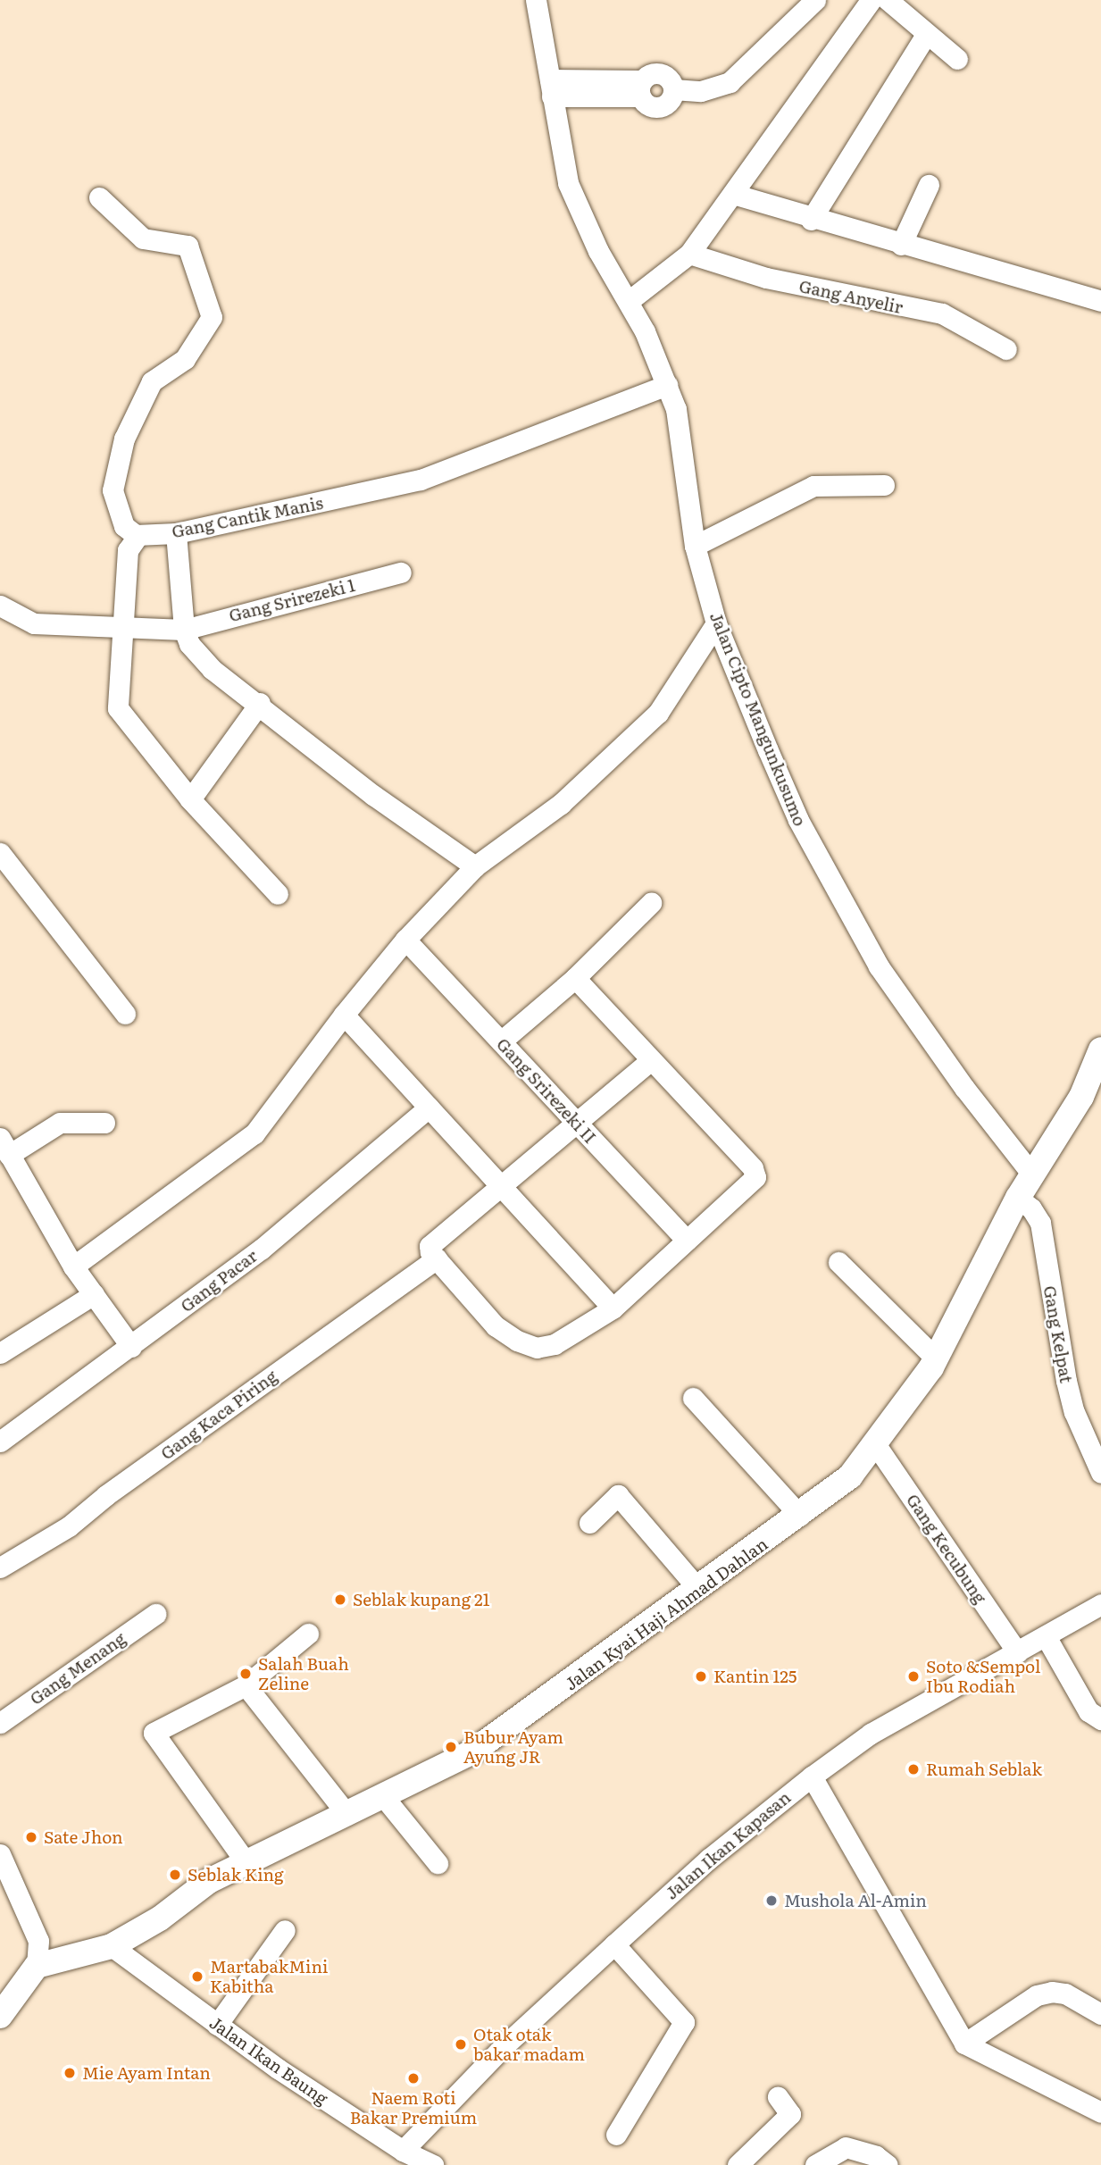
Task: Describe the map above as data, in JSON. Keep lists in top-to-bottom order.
{
  "streets": {
    "main road": ["Jalan Kyai Haji Ahmad Dahlan"],
    "street": [
      "Gang Anyelir",
      "Gang Cantik Manis",
      "Gang Srirezeki 1",
      "Jalan Cipto Mangunkusumo",
      "Gang Srirezeki II",
      "Gang Pacar",
      "Gang Kelpat",
      "Gang Kaca Piring",
      "Gang Kecubung",
      "Gang Menang",
      "Jalan Ikan Kapasan",
      "Jalan Ikan Baung"
    ]
  },
  "crossings": [
    ["Gang Cantik Manis", "Jalan Cipto Mangunkusumo"],
    ["Jalan Cipto Mangunkusumo", "Jalan Kyai Haji Ahmad Dahlan"],
    ["Gang Kelpat", "Jalan Kyai Haji Ahmad Dahlan"],
    ["Gang Kecubung", "Jalan Kyai Haji Ahmad Dahlan"],
    ["Gang Kecubung", "Jalan Ikan Kapasan"],
    ["Jalan Kyai Haji Ahmad Dahlan", "Jalan Ikan Baung"],
    ["Jalan Ikan Kapasan", "Jalan Ikan Baung"]
  ],
  "places": [
    "Seblak kupang 21",
    "Salah Buah Zeline",
    "Kantin 125",
    "Soto &Sempol Ibu Rodiah",
    "Bubur Ayam Ayung JR",
    "Rumah Seblak",
    "Sate Jhon",
    "Seblak King",
    "Mushola Al-Amin",
    "MartabakMini Kabitha",
    "Otak otak bakar madam",
    "Mie Ayam Intan",
    "Naem Roti Bakar Premium"
  ]
}
